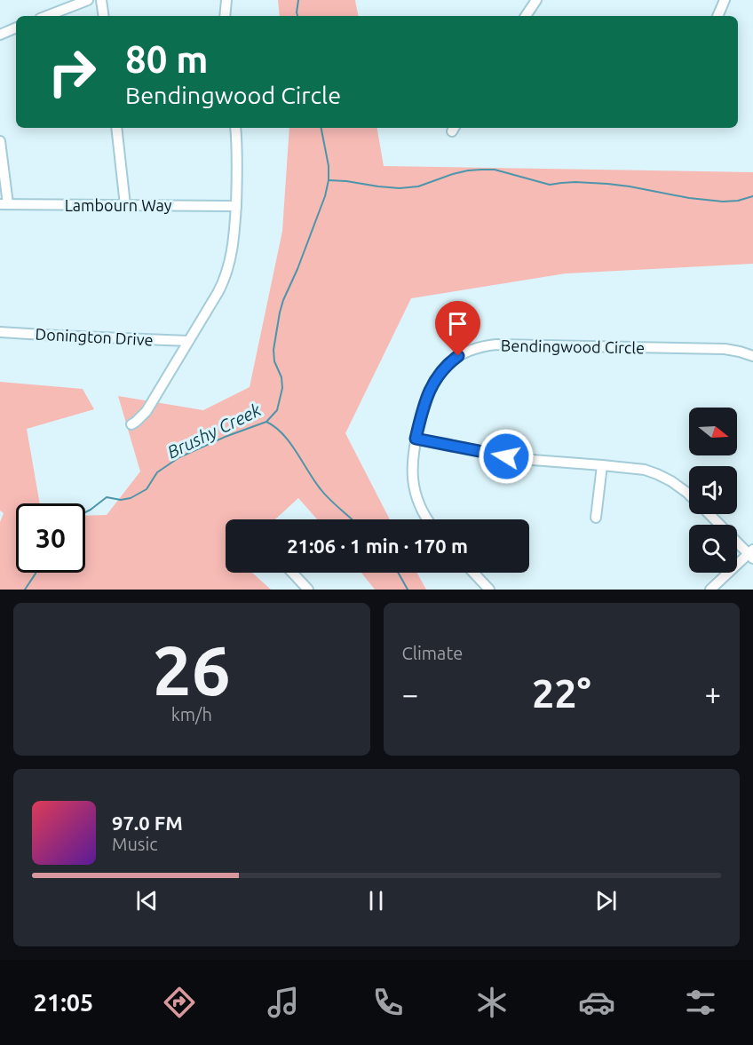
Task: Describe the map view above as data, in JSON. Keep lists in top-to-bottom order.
{
  "streets": {
    "street": ["Lambourn Way", "Donington Drive", "Bendingwood Circle"]
  },
  "water": ["Brushy Creek"],
  "north": "right",
  "page": {
    "turn": ["80 m", "Bendingwood Circle"],
    "limit": "30",
    "trip": "21:06 · 1 min · 170 m",
    "tile": [
      ["26", "km/h"],
      "Climate"
    ],
    "heat": ["−", "22°", "+"],
    "song": ["97.0 FM", "Music"],
    "tabs": "21:05"
  }
}
